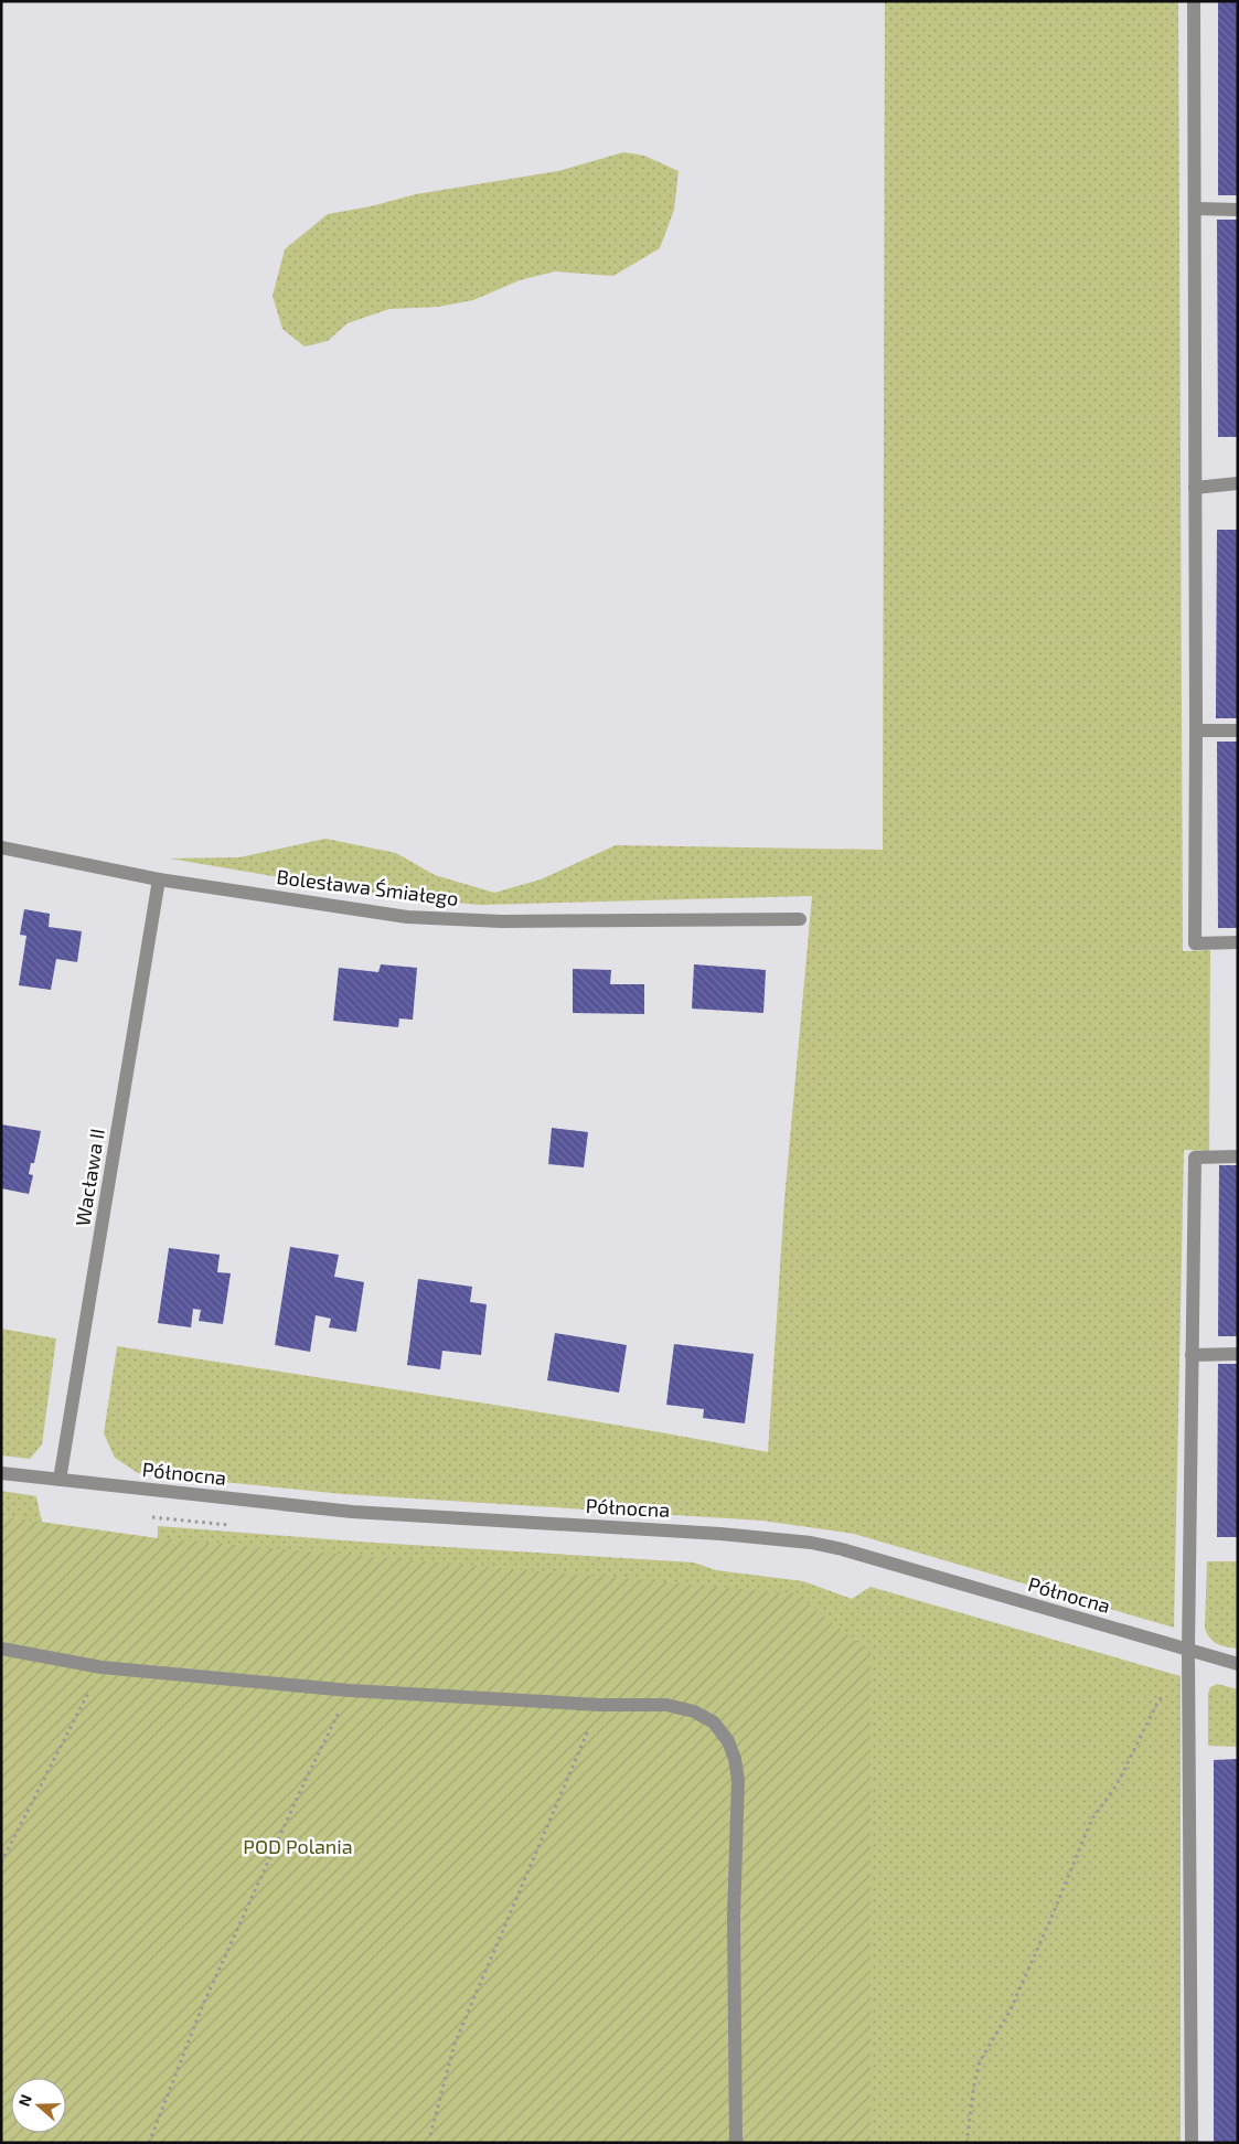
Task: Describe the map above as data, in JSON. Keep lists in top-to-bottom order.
{
  "streets": {
    "street": ["Bolesława Śmiałego", "Wacława II", "Północna"]
  },
  "crossings": [
    ["Bolesława Śmiałego", "Wacława II"],
    ["Wacława II", "Północna"]
  ],
  "parks": ["POD Polania"],
  "north": "left"
}
